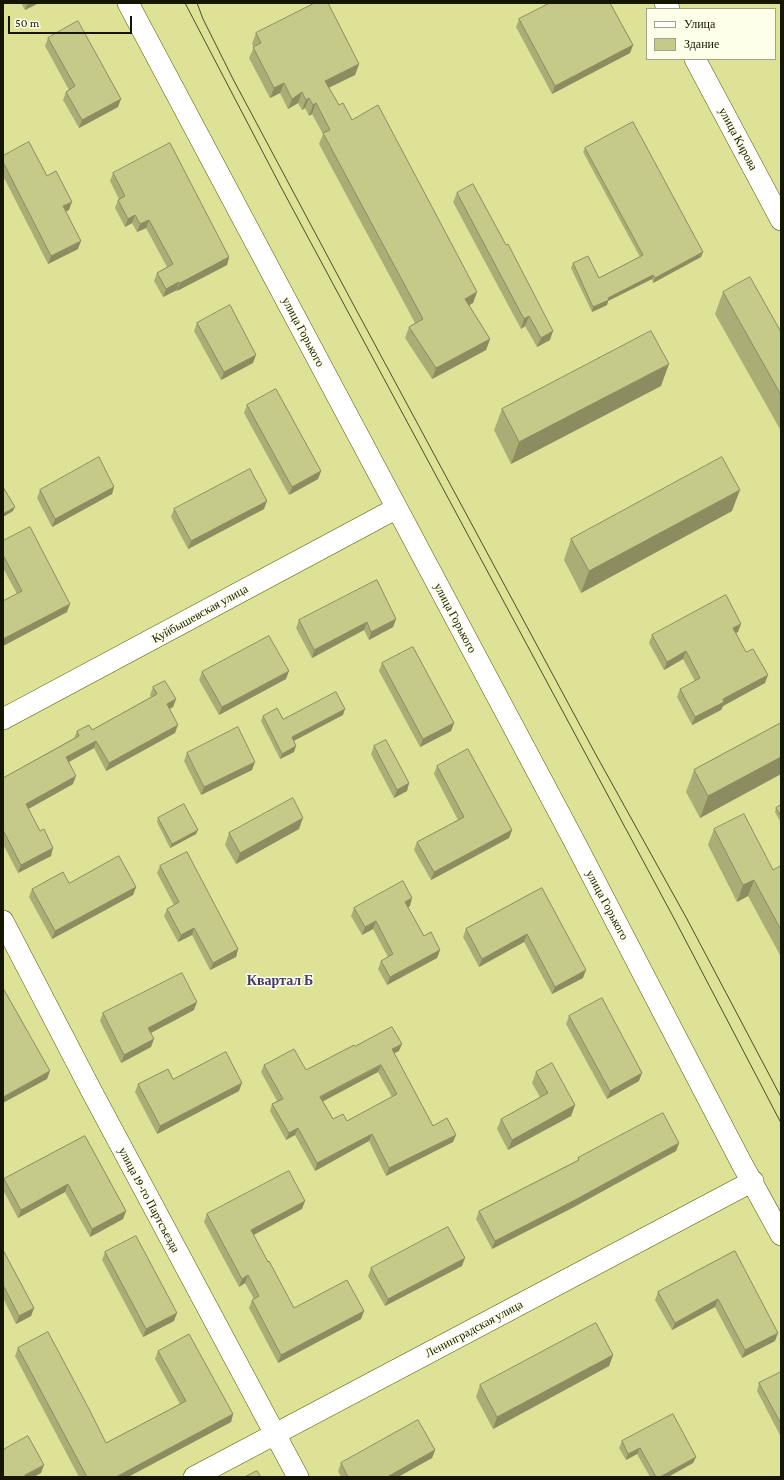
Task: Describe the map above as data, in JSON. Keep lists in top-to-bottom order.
{
  "streets": {
    "street": [
      "улица Кирова",
      "улица Горького",
      "Куйбышевская улица",
      "улица 19-го Партсъезда",
      "Ленинградская улица"
    ]
  },
  "crossings": [
    ["улица Горького", "Куйбышевская улица"],
    ["улица Горького", "Ленинградская улица"],
    ["улица 19-го Партсъезда", "Ленинградская улица"]
  ],
  "districts": ["Квартал Б"],
  "legend": ["Улица", "Здание"],
  "scale_bar": "50 m"
}
